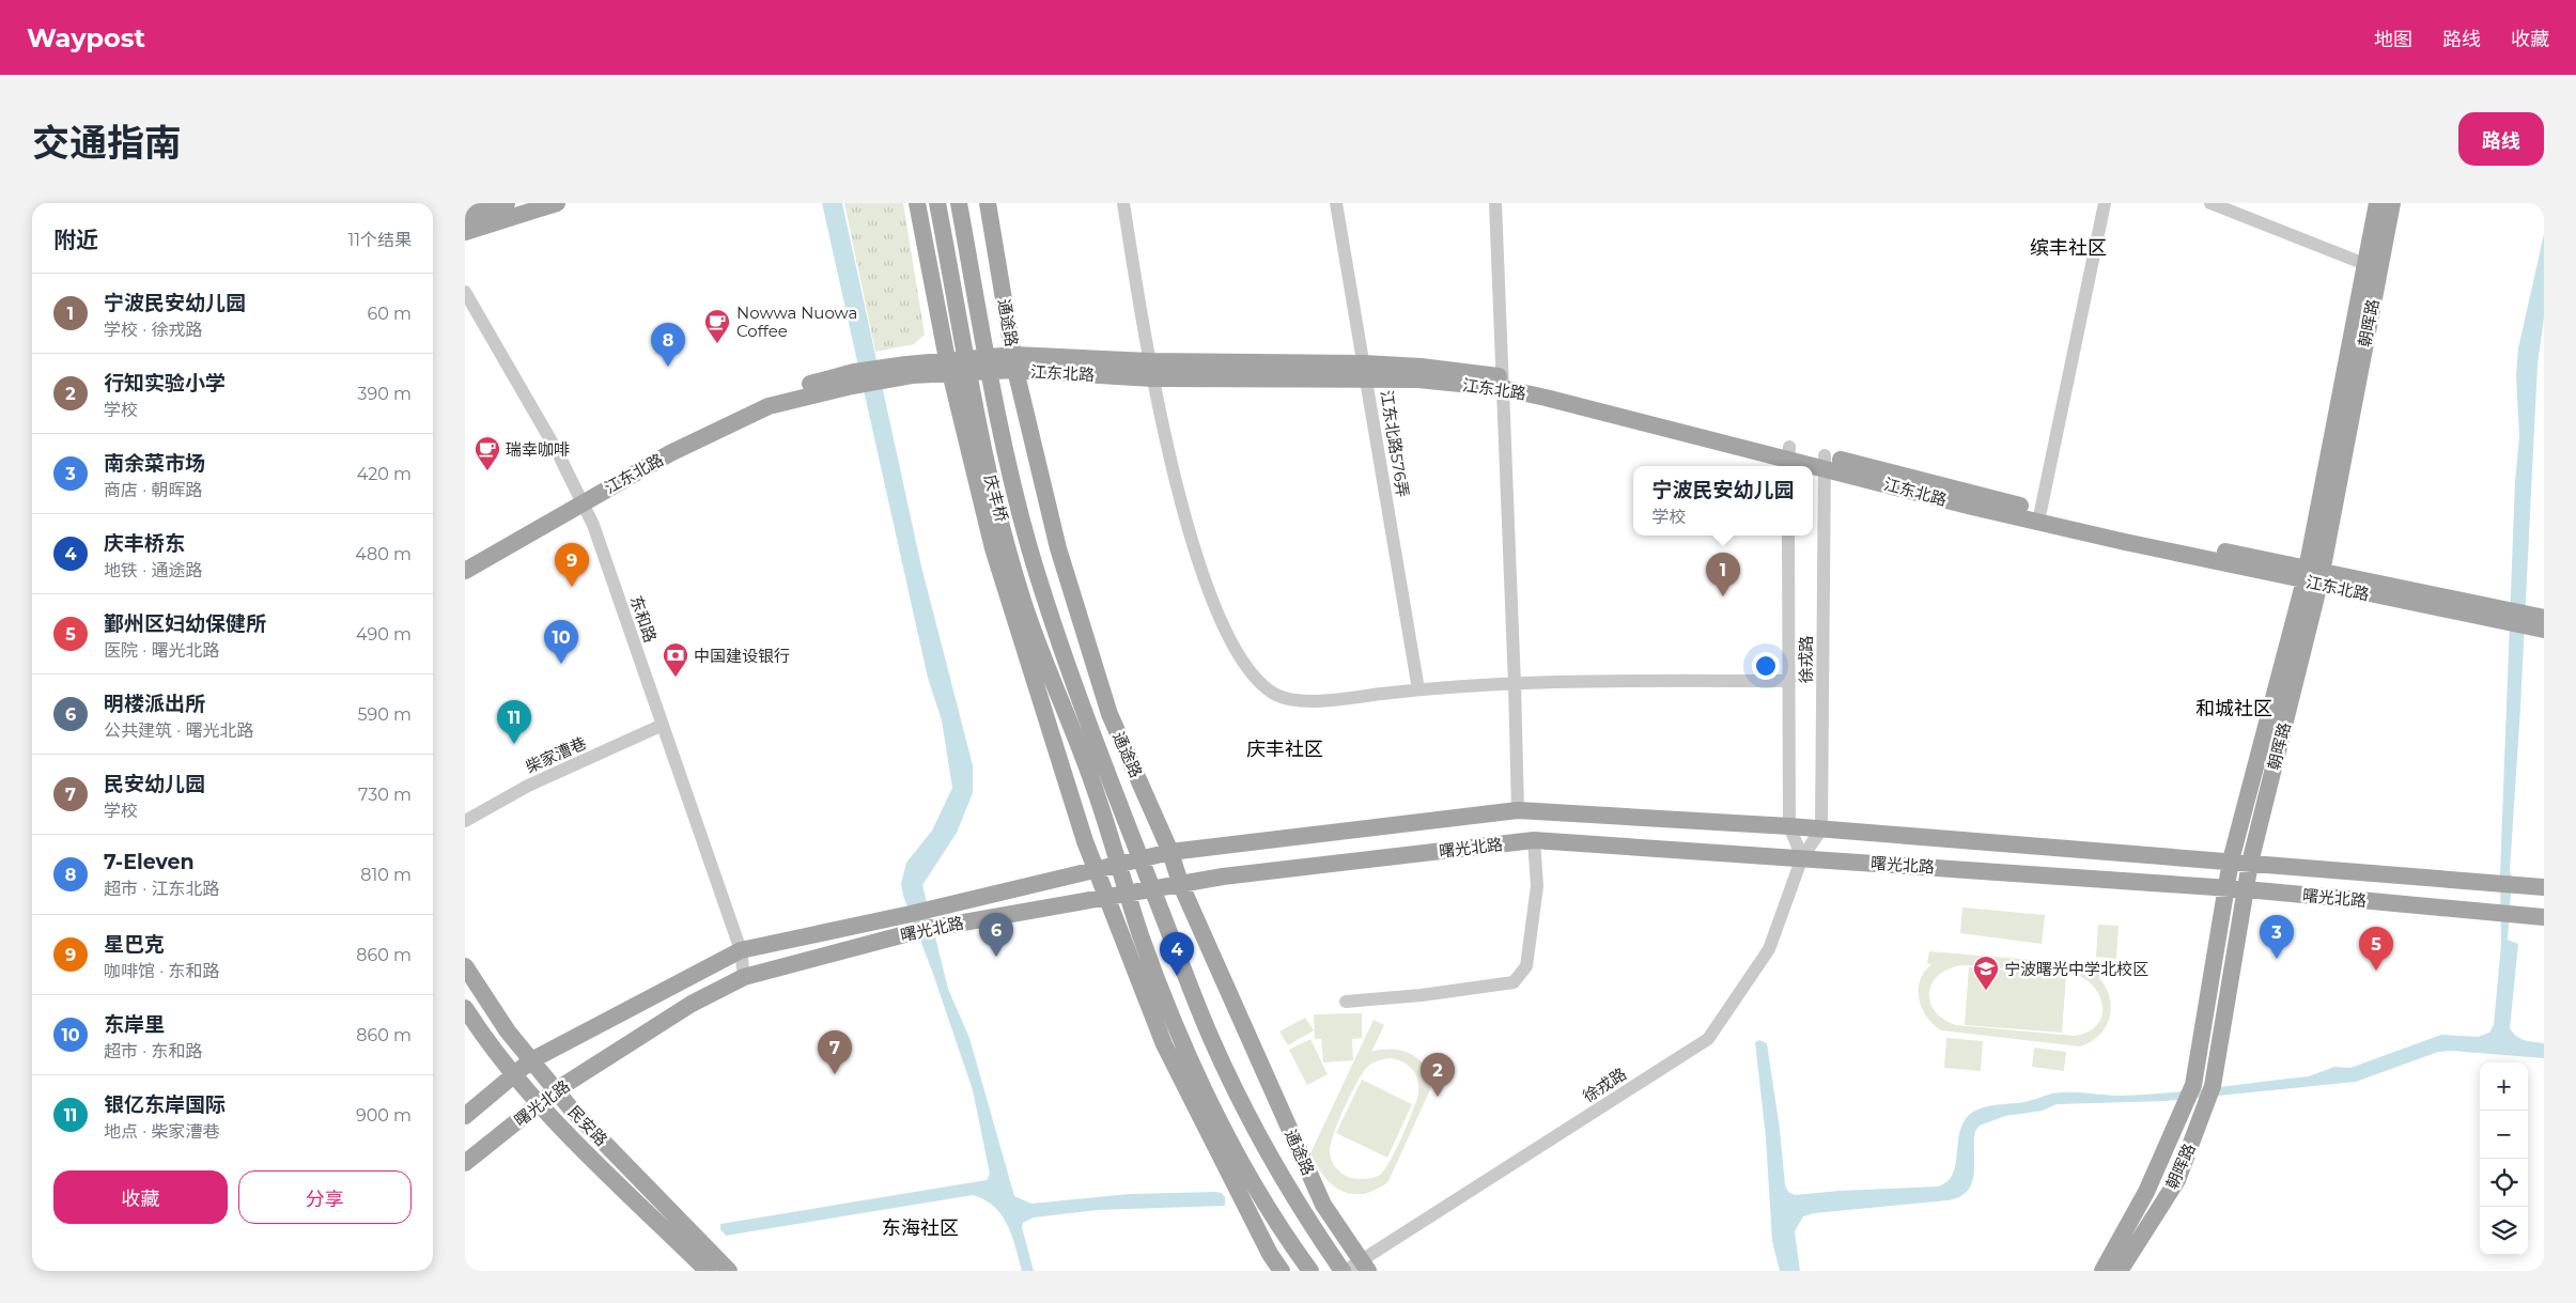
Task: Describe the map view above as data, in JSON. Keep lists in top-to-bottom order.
{
  "streets": {
    "main road": [
      "通途路",
      "朝晖路",
      "江东北路",
      "庆丰桥",
      "曙光北路",
      "民安路"
    ],
    "street": [
      "江东北路576弄",
      "东和路",
      "徐戎路",
      "柴家漕巷"
    ]
  },
  "crossings": [
    ["通途路", "江东北路"],
    ["通途路", "庆丰桥"],
    ["通途路", "徐戎路"],
    ["通途路", "曙光北路"],
    ["朝晖路", "江东北路"],
    ["朝晖路", "曙光北路"],
    ["江东北路", "江东北路576弄"],
    ["江东北路", "东和路"],
    ["江东北路", "徐戎路"],
    ["东和路", "柴家漕巷"],
    ["东和路", "曙光北路"],
    ["徐戎路", "曙光北路"],
    ["曙光北路", "民安路"]
  ],
  "districts": [
    "缤丰社区",
    "和城社区",
    "庆丰社区",
    "东海社区"
  ],
  "places": {
    "cafe": ["Nowwa Nuowa Coffee", "瑞幸咖啡"],
    "bank": ["中国建设银行"],
    "school or university": ["宁波曙光中学北校区"]
  },
  "page": {
    "header": "Waypost",
    "nav": ["地图", "路线", "收藏"],
    "title": "交通指南",
    "buttons": [
      "路线",
      ["收藏", "分享"]
    ],
    "heading": ["附近", "11个结果"],
    "list": [
      {
        "mark": "1",
        "name": "宁波民安幼儿园",
        "note": "学校 · 徐戎路",
        "value": "60 m"
      },
      {
        "mark": "2",
        "name": "行知实验小学",
        "note": "学校",
        "value": "390 m"
      },
      {
        "mark": "3",
        "name": "南余菜市场",
        "note": "商店 · 朝晖路",
        "value": "420 m"
      },
      {
        "mark": "4",
        "name": "庆丰桥东",
        "note": "地铁 · 通途路",
        "value": "480 m"
      },
      {
        "mark": "5",
        "name": "鄞州区妇幼保健所",
        "note": "医院 · 曙光北路",
        "value": "490 m"
      },
      {
        "mark": "6",
        "name": "明楼派出所",
        "note": "公共建筑 · 曙光北路",
        "value": "590 m"
      },
      {
        "mark": "7",
        "name": "民安幼儿园",
        "note": "学校",
        "value": "730 m"
      },
      {
        "mark": "8",
        "name": "7-Eleven",
        "note": "超市 · 江东北路",
        "value": "810 m"
      },
      {
        "mark": "9",
        "name": "星巴克",
        "note": "咖啡馆 · 东和路",
        "value": "860 m"
      },
      {
        "mark": "10",
        "name": "东岸里",
        "note": "超市 · 东和路",
        "value": "860 m"
      },
      {
        "mark": "11",
        "name": "银亿东岸国际",
        "note": "地点 · 柴家漕巷",
        "value": "900 m"
      }
    ],
    "pins": [
      "8",
      "9",
      "1",
      "10",
      "11",
      "6",
      "3",
      "5",
      "4",
      "7",
      "2"
    ],
    "popup": ["宁波民安幼儿园", "学校"],
    "map_buttons": ["+", "−"]
  }
}
